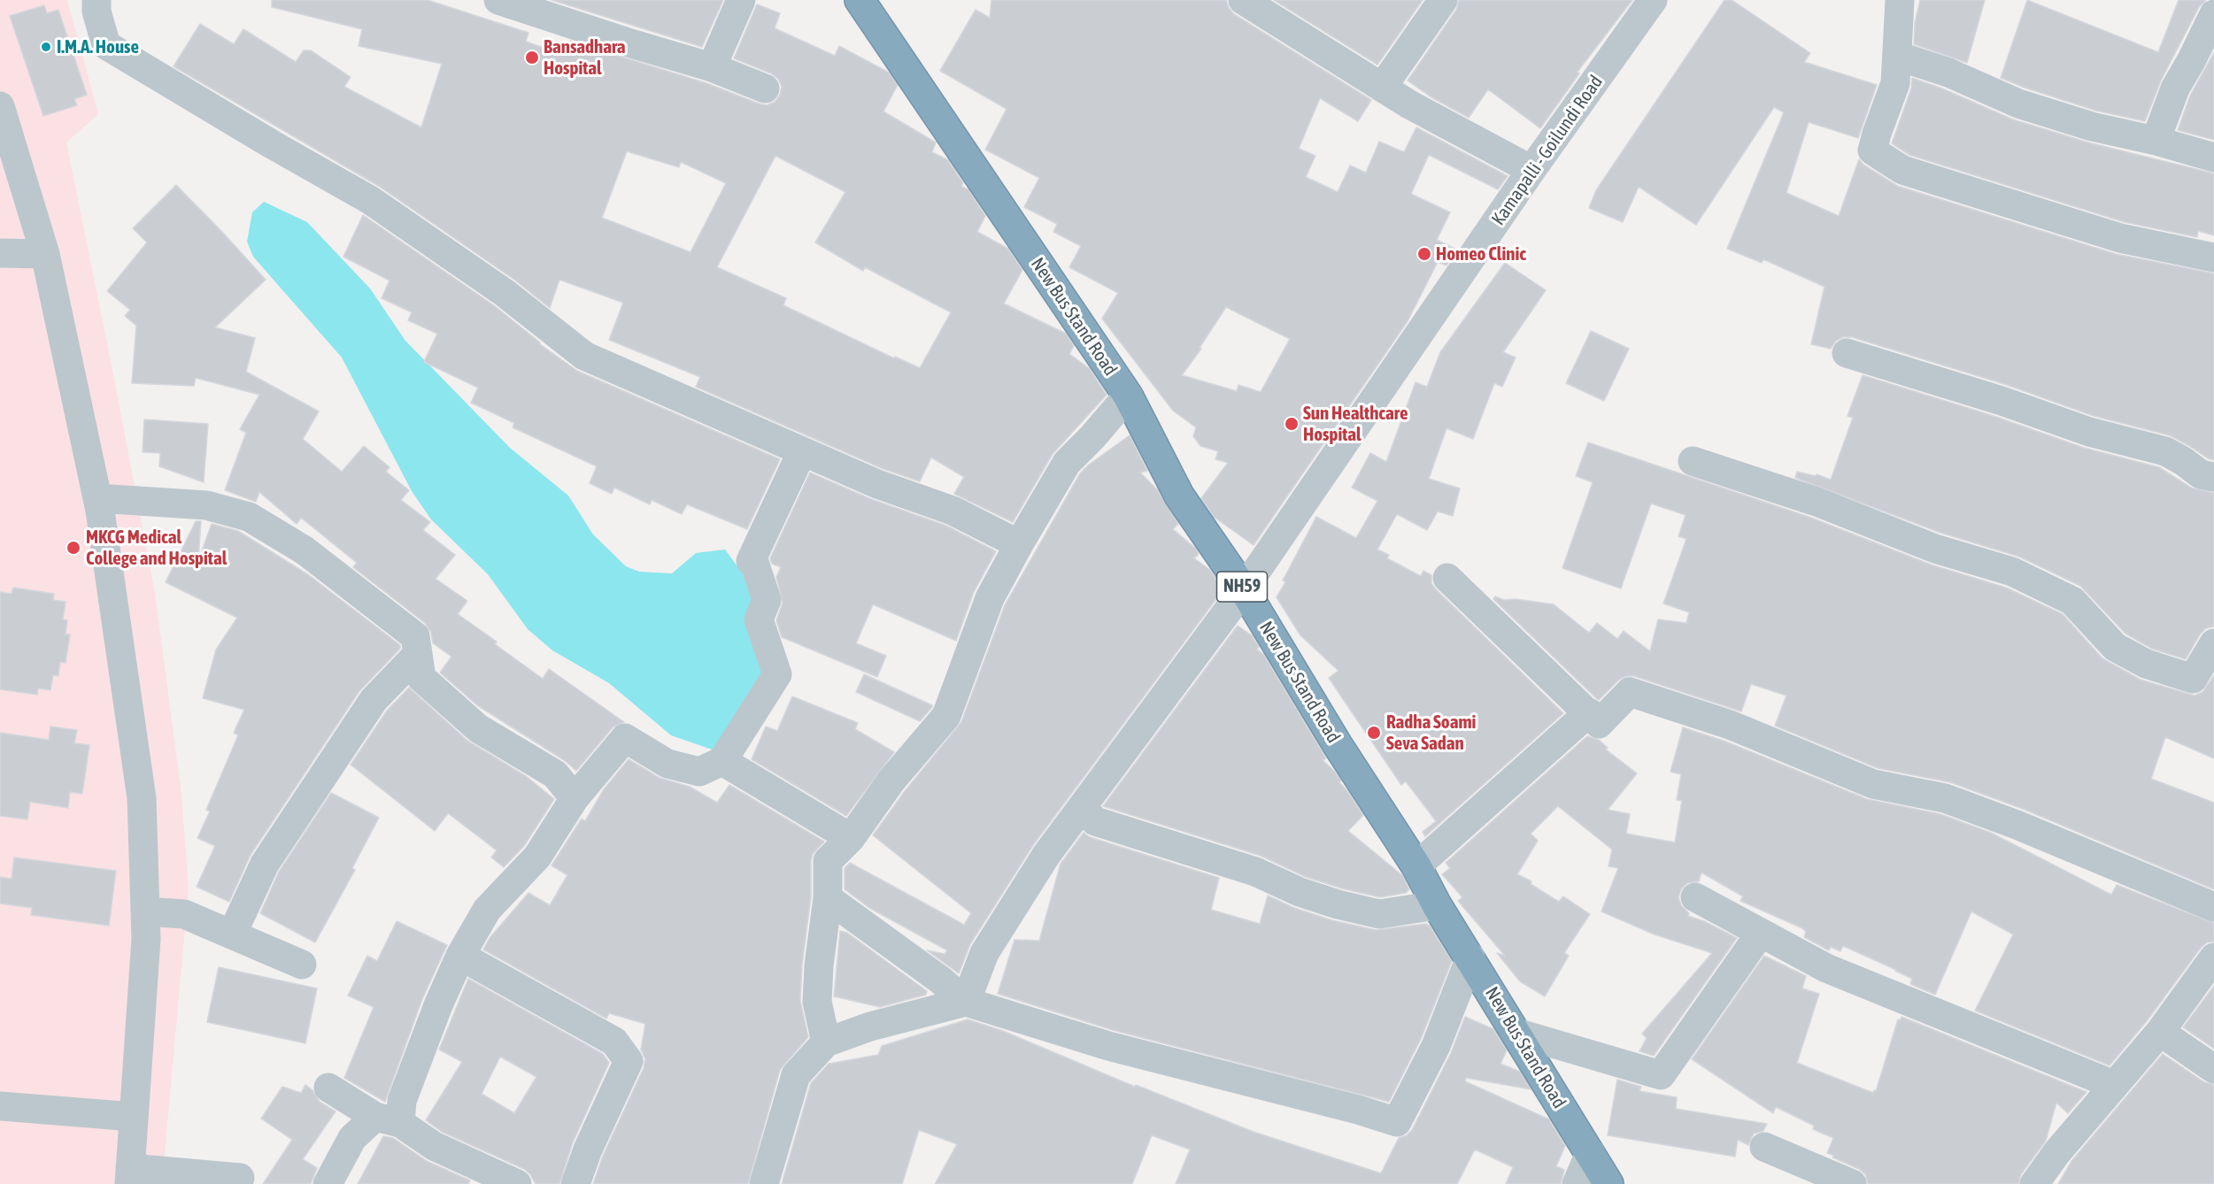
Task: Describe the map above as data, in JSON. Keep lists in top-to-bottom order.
{
  "streets": {
    "highway": ["New Bus Stand Road", "NH59"],
    "street": ["Kamapalli - Goilundi Road"]
  },
  "crossings": [
    ["Kamapalli - Goilundi Road", "New Bus Stand Road"]
  ],
  "places": [
    "I.M.A. House",
    "Bansadhara Hospital",
    "Homeo Clinic",
    "Sun Healthcare Hospital",
    "MKCG Medical College and Hospital",
    "Radha Soami Seva Sadan"
  ]
}
